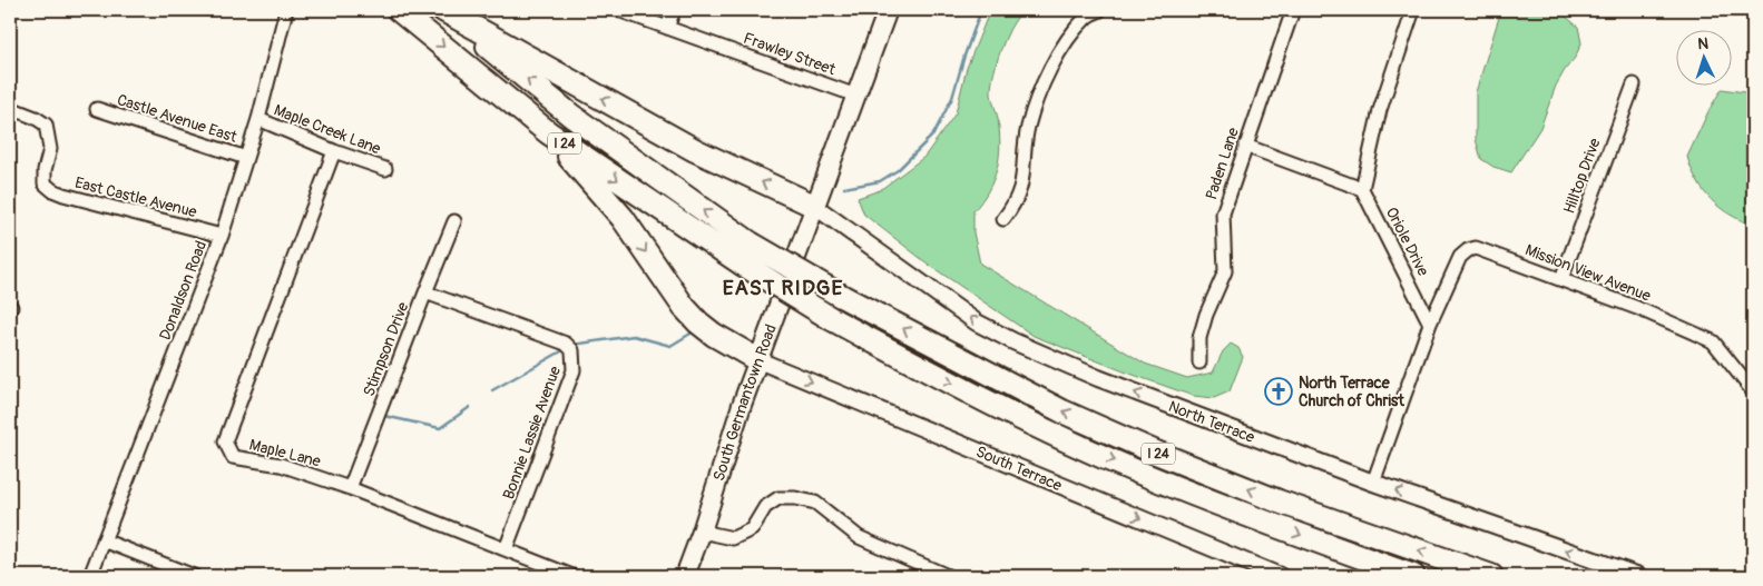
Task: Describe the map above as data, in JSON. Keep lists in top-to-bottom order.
{
  "streets": {
    "highway": ["I 24"],
    "main road": ["South Germantown Road"],
    "street": [
      "Frawley Street",
      "Castle Avenue East",
      "Maple Creek Lane",
      "Paden Lane",
      "Hilltop Drive",
      "East Castle Avenue",
      "Oriole Drive",
      "Mission View Avenue",
      "Donaldson Road",
      "Stimpson Drive",
      "North Terrace",
      "Bonnie Lassie Avenue",
      "Maple Lane",
      "South Terrace"
    ]
  },
  "crossings": [
    ["Frawley Street", "South Germantown Road"],
    ["Castle Avenue East", "Donaldson Road"],
    ["Maple Creek Lane", "Donaldson Road"],
    ["Maple Creek Lane", "Maple Lane"],
    ["Hilltop Drive", "Mission View Avenue"],
    ["East Castle Avenue", "Donaldson Road"],
    ["Oriole Drive", "Mission View Avenue"],
    ["Stimpson Drive", "Bonnie Lassie Avenue"],
    ["Stimpson Drive", "Maple Lane"],
    ["South Germantown Road", "North Terrace"],
    ["South Germantown Road", "South Terrace"],
    ["Bonnie Lassie Avenue", "Maple Lane"]
  ],
  "one_way": ["North Terrace", "South Terrace"],
  "districts": ["EAST RIDGE"],
  "places": {
    "church": ["North Terrace Church of Christ"]
  },
  "north": "top"
}
